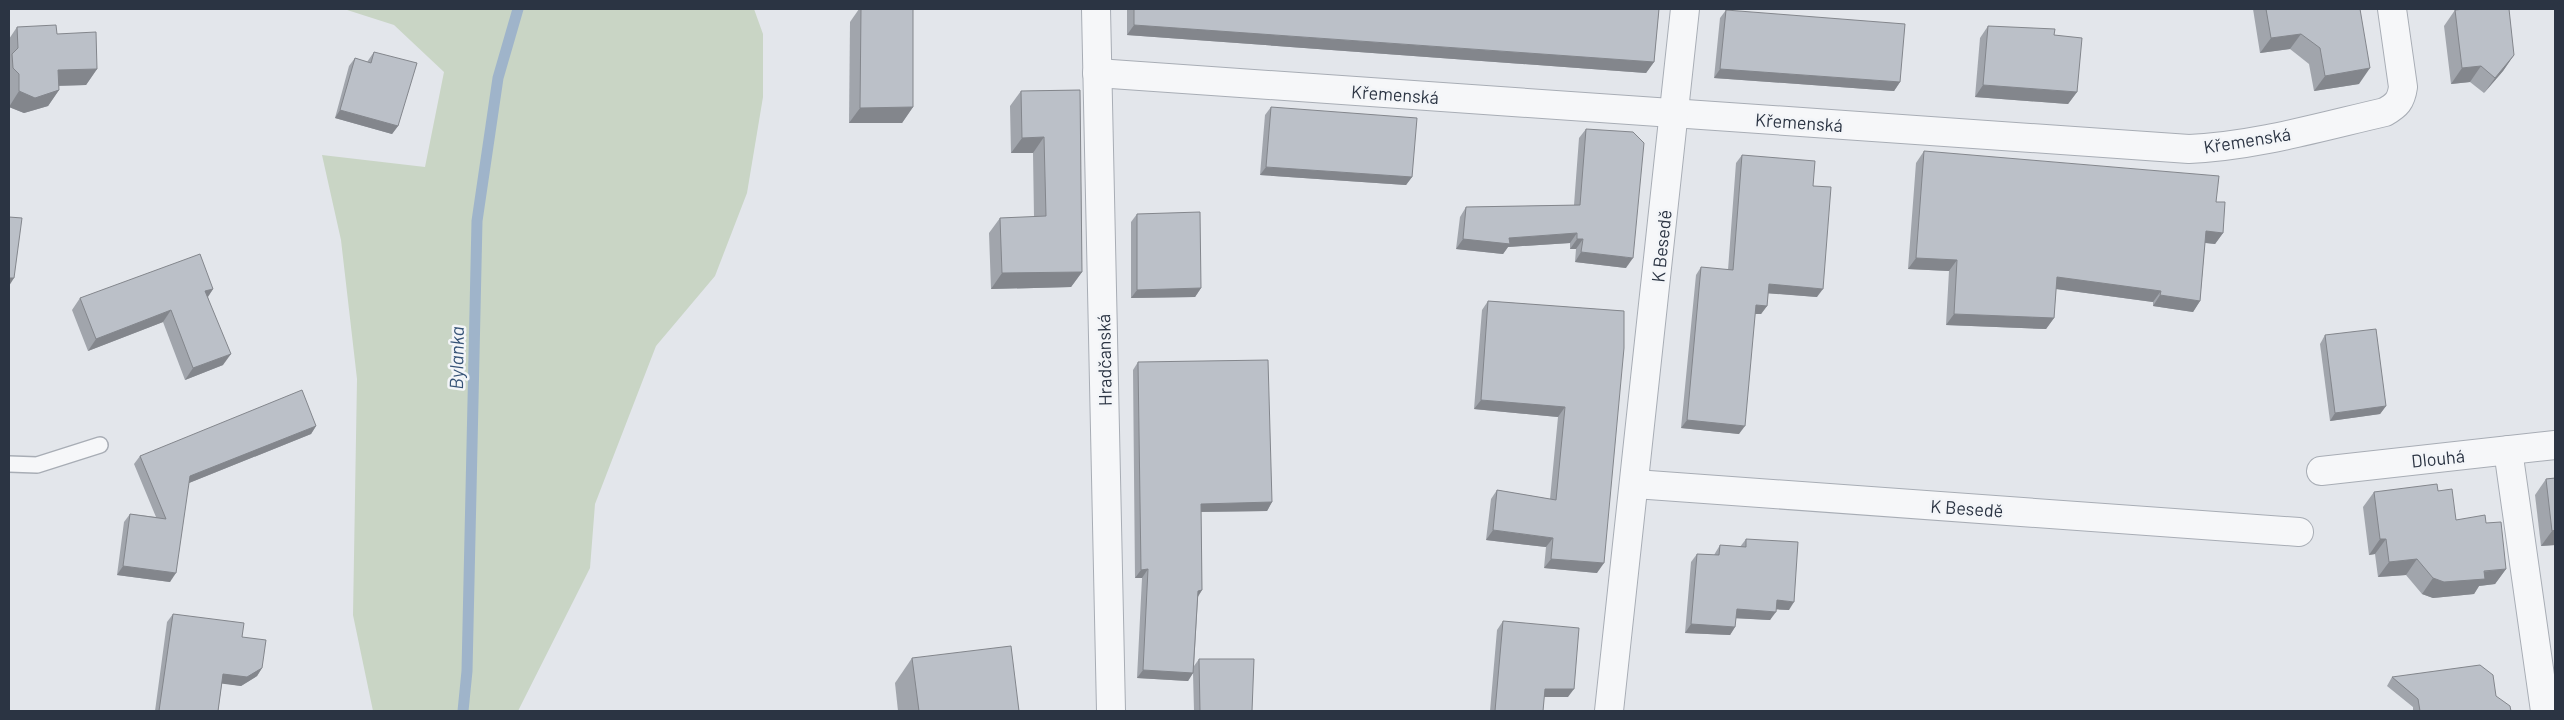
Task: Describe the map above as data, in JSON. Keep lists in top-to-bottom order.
{
  "streets": {
    "street": [
      "Křemenská",
      "K Besedě",
      "Hradčanská",
      "Dlouhá"
    ]
  },
  "crossings": [
    ["Křemenská", "K Besedě"],
    ["Křemenská", "Hradčanská"]
  ],
  "water": ["Bylanka"]
}
